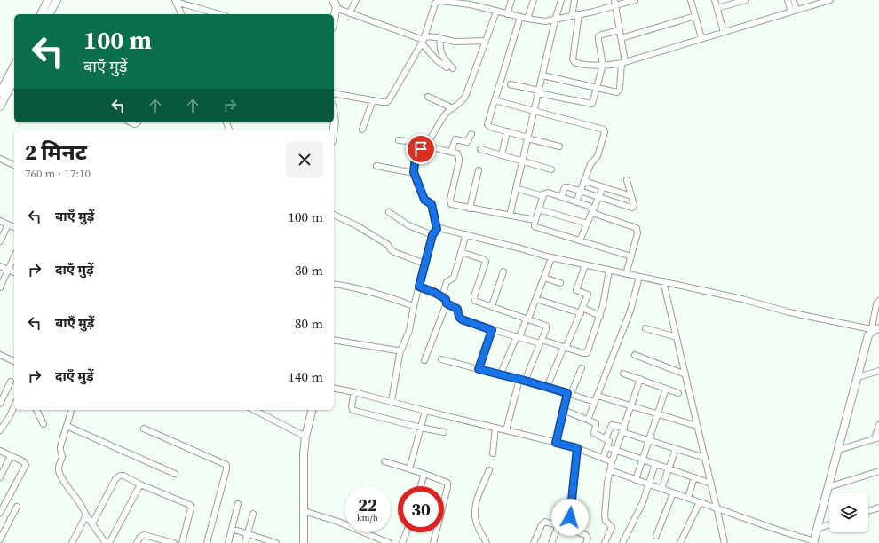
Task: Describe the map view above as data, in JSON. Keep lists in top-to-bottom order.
{
  "page": {
    "turn": ["100 m", "बाएँ मुड़ें"],
    "heading": ["2 मिनट", "760 m · 17:10"],
    "list": [
      {
        "name": "बाएँ मुड़ें",
        "value": "100 m"
      },
      {
        "name": "दाएँ मुड़ें",
        "value": "30 m"
      },
      {
        "name": "बाएँ मुड़ें",
        "value": "80 m"
      },
      {
        "name": "दाएँ मुड़ें",
        "value": "140 m"
      }
    ],
    "speed": "22 km/h",
    "limit": "30"
  }
}
